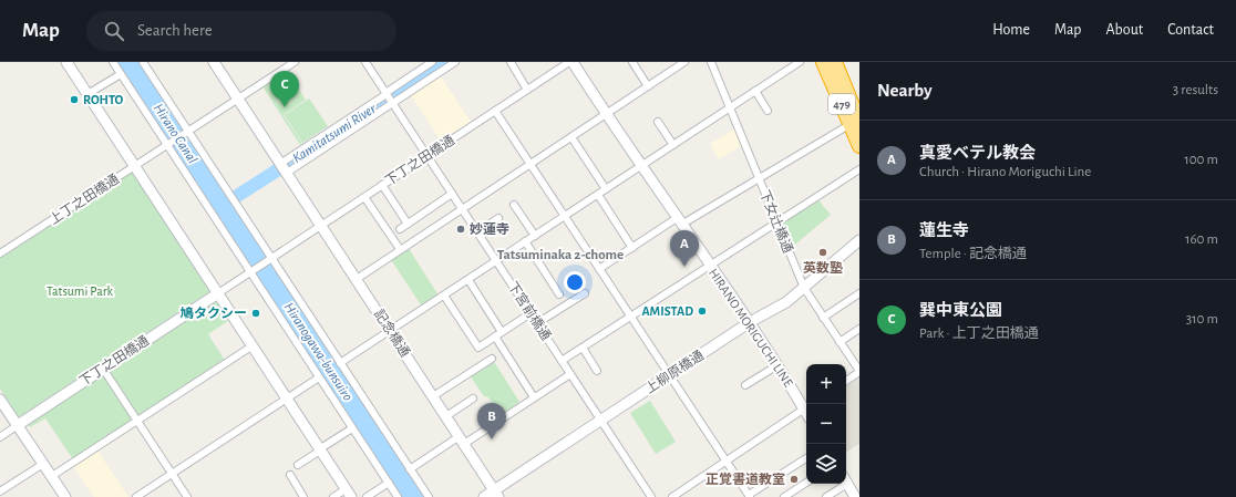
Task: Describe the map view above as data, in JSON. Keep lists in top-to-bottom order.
{
  "streets": {
    "highway": ["479"],
    "street": [
      "下丁之田橋通",
      "上丁之田橋通",
      "下女辻橋通",
      "下宮前橋通",
      "HIRANO MORIGUCHI LINE",
      "記念橋通",
      "上柳原橋通"
    ]
  },
  "crossings": [
    ["下丁之田橋通", "下宮前橋通"],
    ["下丁之田橋通", "HIRANO MORIGUCHI LINE"],
    ["下丁之田橋通", "記念橋通"],
    ["下女辻橋通", "上柳原橋通"],
    ["下宮前橋通", "上柳原橋通"],
    ["HIRANO MORIGUCHI LINE", "上柳原橋通"],
    ["記念橋通", "上柳原橋通"]
  ],
  "districts": ["Tatsuminaka 2-chome"],
  "water": ["Hirano Canal", "Kamitatsumi River", "Hiranogawa-bunsuiro"],
  "parks": ["Tatsumi Park"],
  "places": [
    "ROHTO",
    "妙蓮寺",
    "英数塾",
    "AMISTAD",
    "鳩タクシー",
    "正覚書道教室"
  ],
  "page": {
    "header": "Map",
    "search": "Search here",
    "nav": [
      "Home",
      "Map",
      "About",
      "Contact"
    ],
    "heading": ["Nearby", "3 results"],
    "pins": ["C", "A", "B"],
    "list": [
      {
        "mark": "A",
        "name": "真愛ベテル教会",
        "note": "Church · Hirano Moriguchi Line",
        "value": "100 m"
      },
      {
        "mark": "B",
        "name": "蓮生寺",
        "note": "Temple · 記念橋通",
        "value": "160 m"
      },
      {
        "mark": "C",
        "name": "巽中東公園",
        "note": "Park · 上丁之田橋通",
        "value": "310 m"
      }
    ],
    "map_buttons": ["+", "−"]
  }
}
